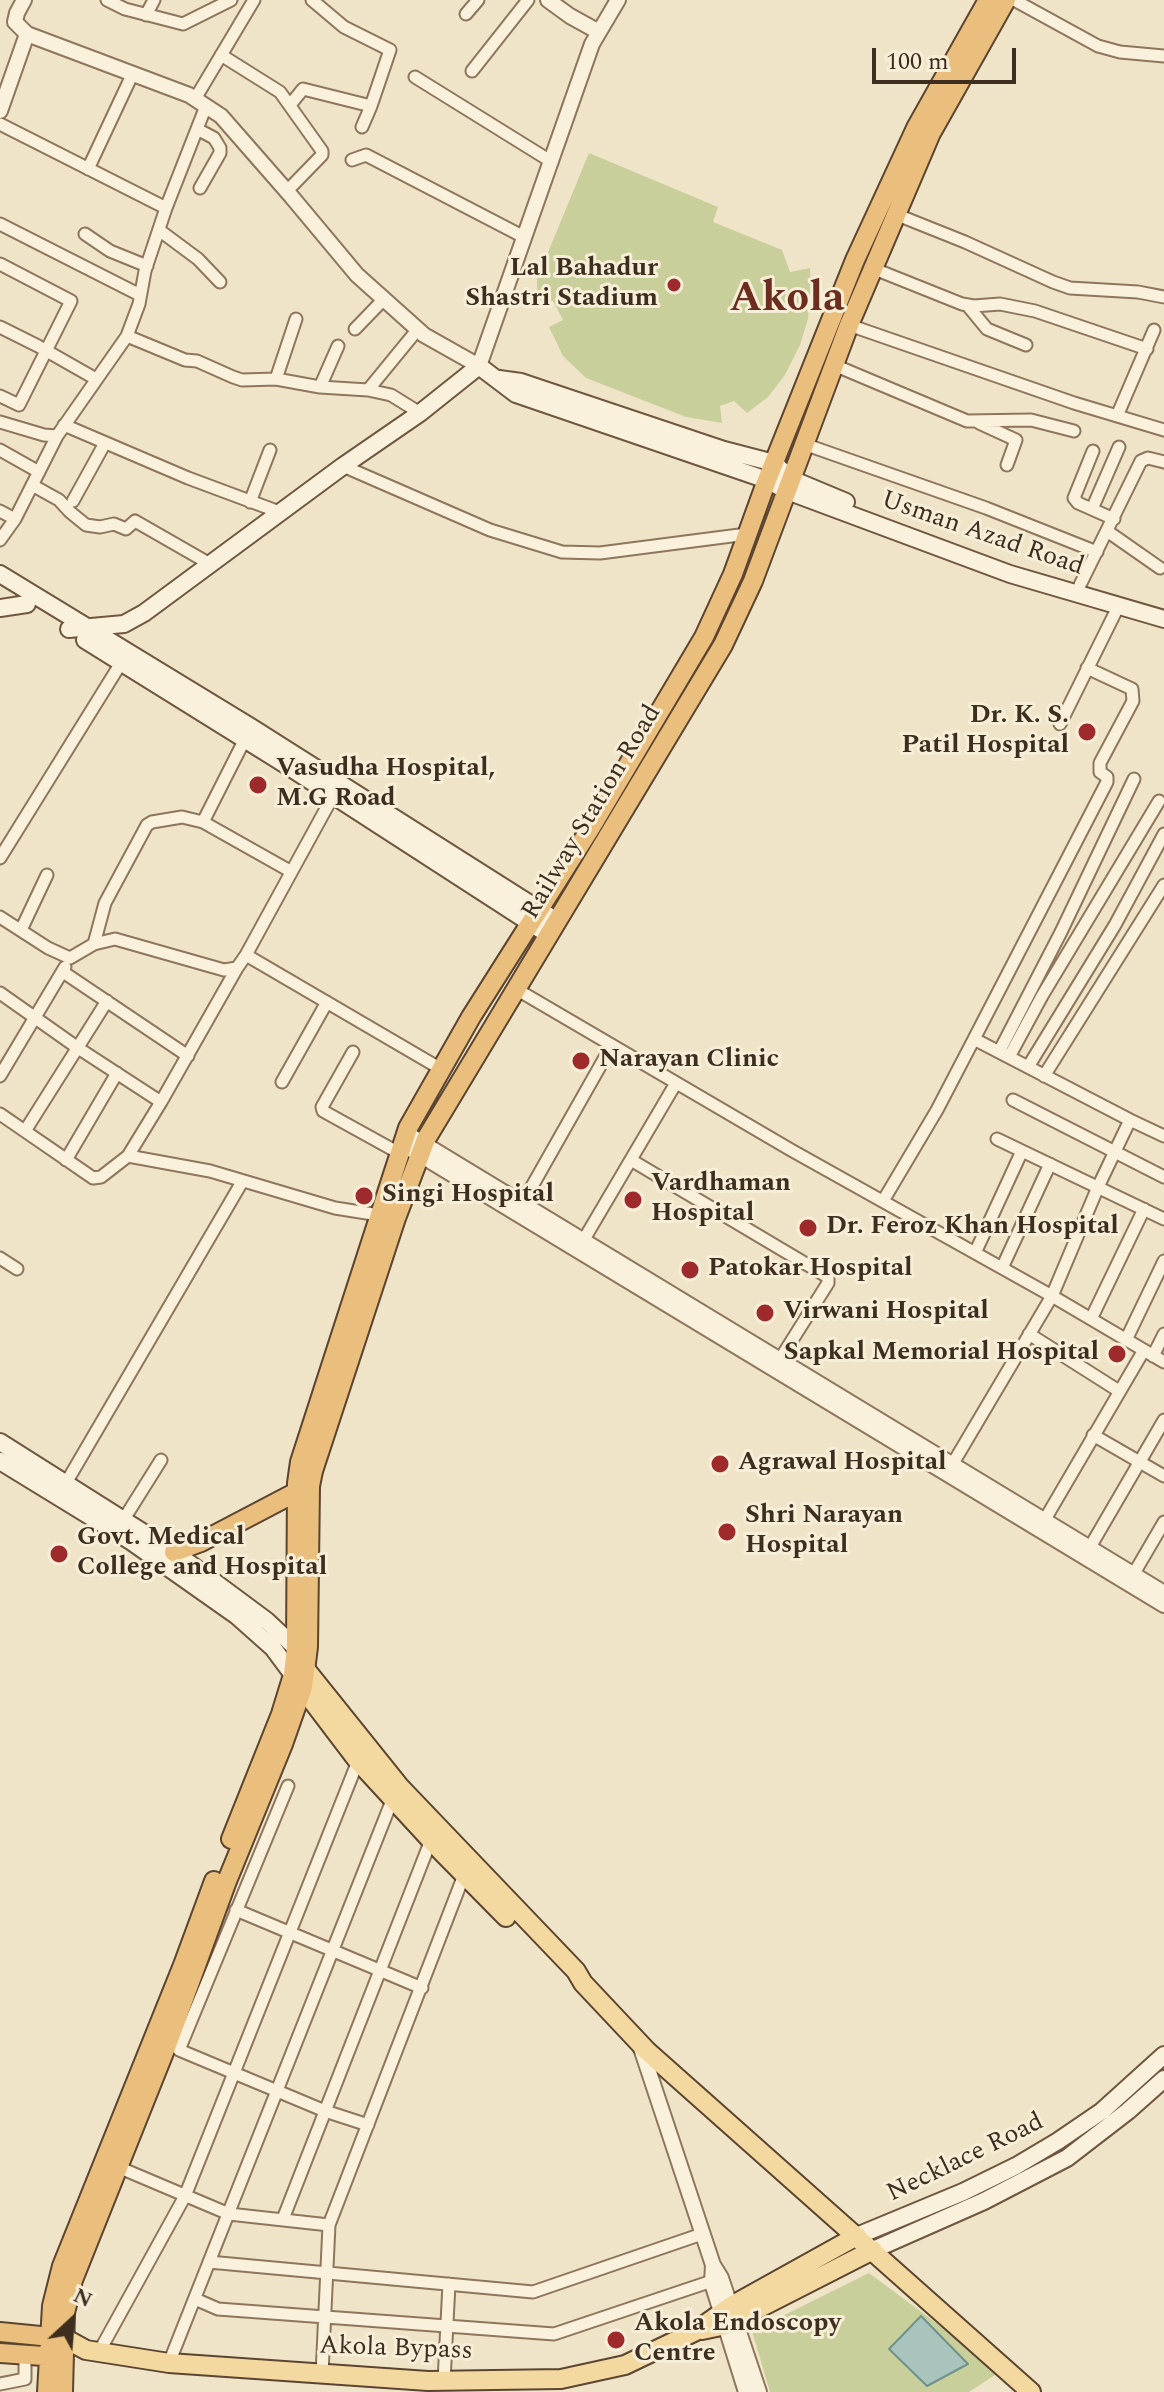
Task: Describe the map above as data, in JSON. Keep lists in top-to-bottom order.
{
  "streets": {
    "highway": ["Railway Station Road", "Akola Bypass"],
    "main road": ["Usman Azad Road", "Necklace Road"]
  },
  "crossings": [
    ["Usman Azad Road", "Railway Station Road"],
    ["Necklace Road", "Akola Bypass"]
  ],
  "districts": ["Akola"],
  "places": [
    "Lal Bahadur Shastri Stadium",
    "Dr. K. S. Patil Hospital",
    "Vasudha Hospital, M.G Road",
    "Narayan Clinic",
    "Singi Hospital",
    "Vardhaman Hospital",
    "Dr. Feroz Khan Hospital",
    "Patokar Hospital",
    "Virwani Hospital",
    "Sapkal Memorial Hospital",
    "Agrawal Hospital",
    "Shri Narayan Hospital",
    "Govt. Medical College and Hospital",
    "Akola Endoscopy Centre"
  ],
  "scale_bar": "100 m",
  "north": "top right"
}
